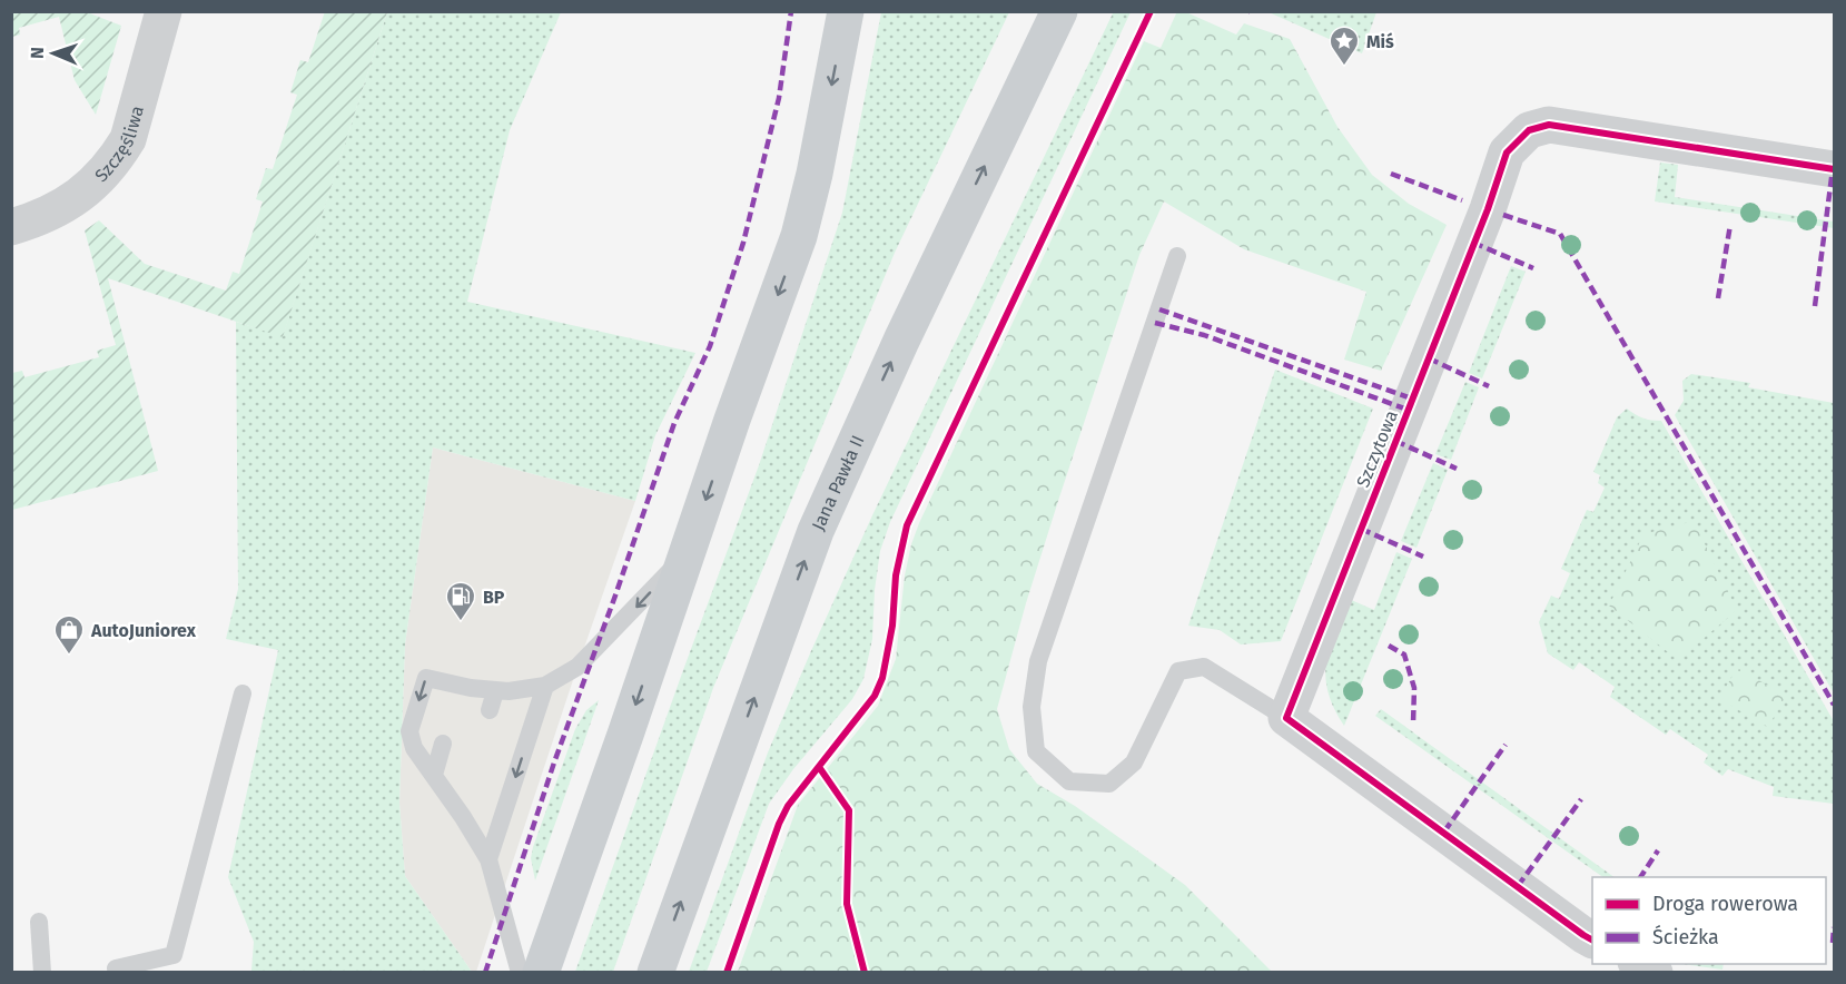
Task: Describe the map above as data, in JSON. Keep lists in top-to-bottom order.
{
  "streets": {
    "main road": ["Jana Pawła II"],
    "street": ["Szczęśliwa", "Szczytowa"]
  },
  "places": {
    "place": ["Miś"],
    "fuel station": ["BP"],
    "shop": ["AutoJuniorex"]
  },
  "legend": ["Droga rowerowa", "Ścieżka"],
  "north": "left"
}
